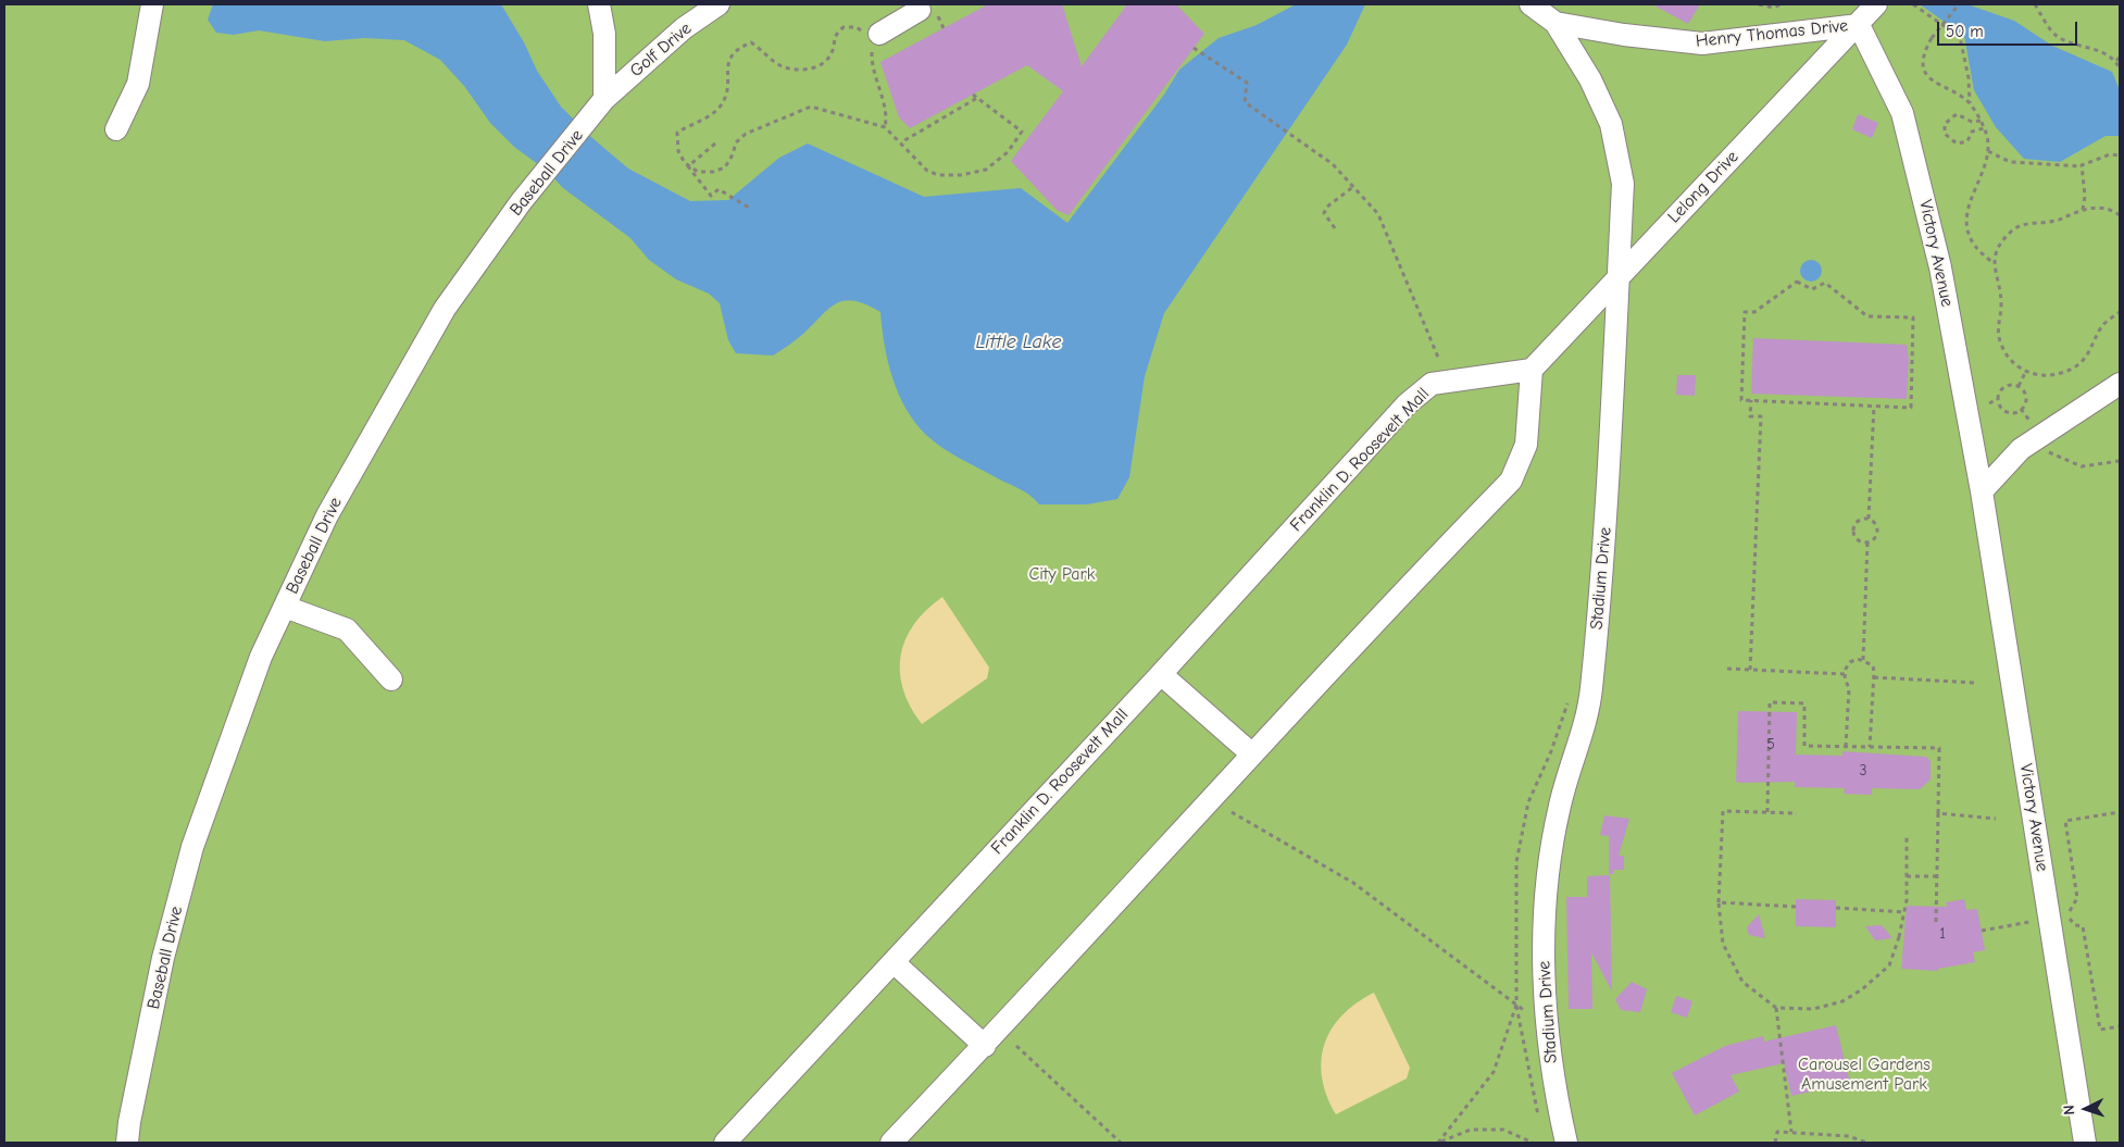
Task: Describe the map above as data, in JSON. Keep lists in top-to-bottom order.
{
  "streets": {
    "street": [
      "Henry Thomas Drive",
      "Golf Drive",
      "Baseball Drive",
      "Lelong Drive",
      "Victory Avenue",
      "Franklin D. Roosevelt Mall",
      "Stadium Drive"
    ]
  },
  "crossings": [
    ["Henry Thomas Drive", "Lelong Drive"],
    ["Henry Thomas Drive", "Victory Avenue"],
    ["Henry Thomas Drive", "Stadium Drive"],
    ["Golf Drive", "Baseball Drive"],
    ["Lelong Drive", "Victory Avenue"],
    ["Lelong Drive", "Franklin D. Roosevelt Mall"],
    ["Lelong Drive", "Stadium Drive"]
  ],
  "water": ["Little Lake"],
  "parks": ["City Park", "Carousel Gardens Amusement Park"],
  "house_numbers": ["5", "3", "1"],
  "scale_bar": "50 m",
  "north": "left"
}
